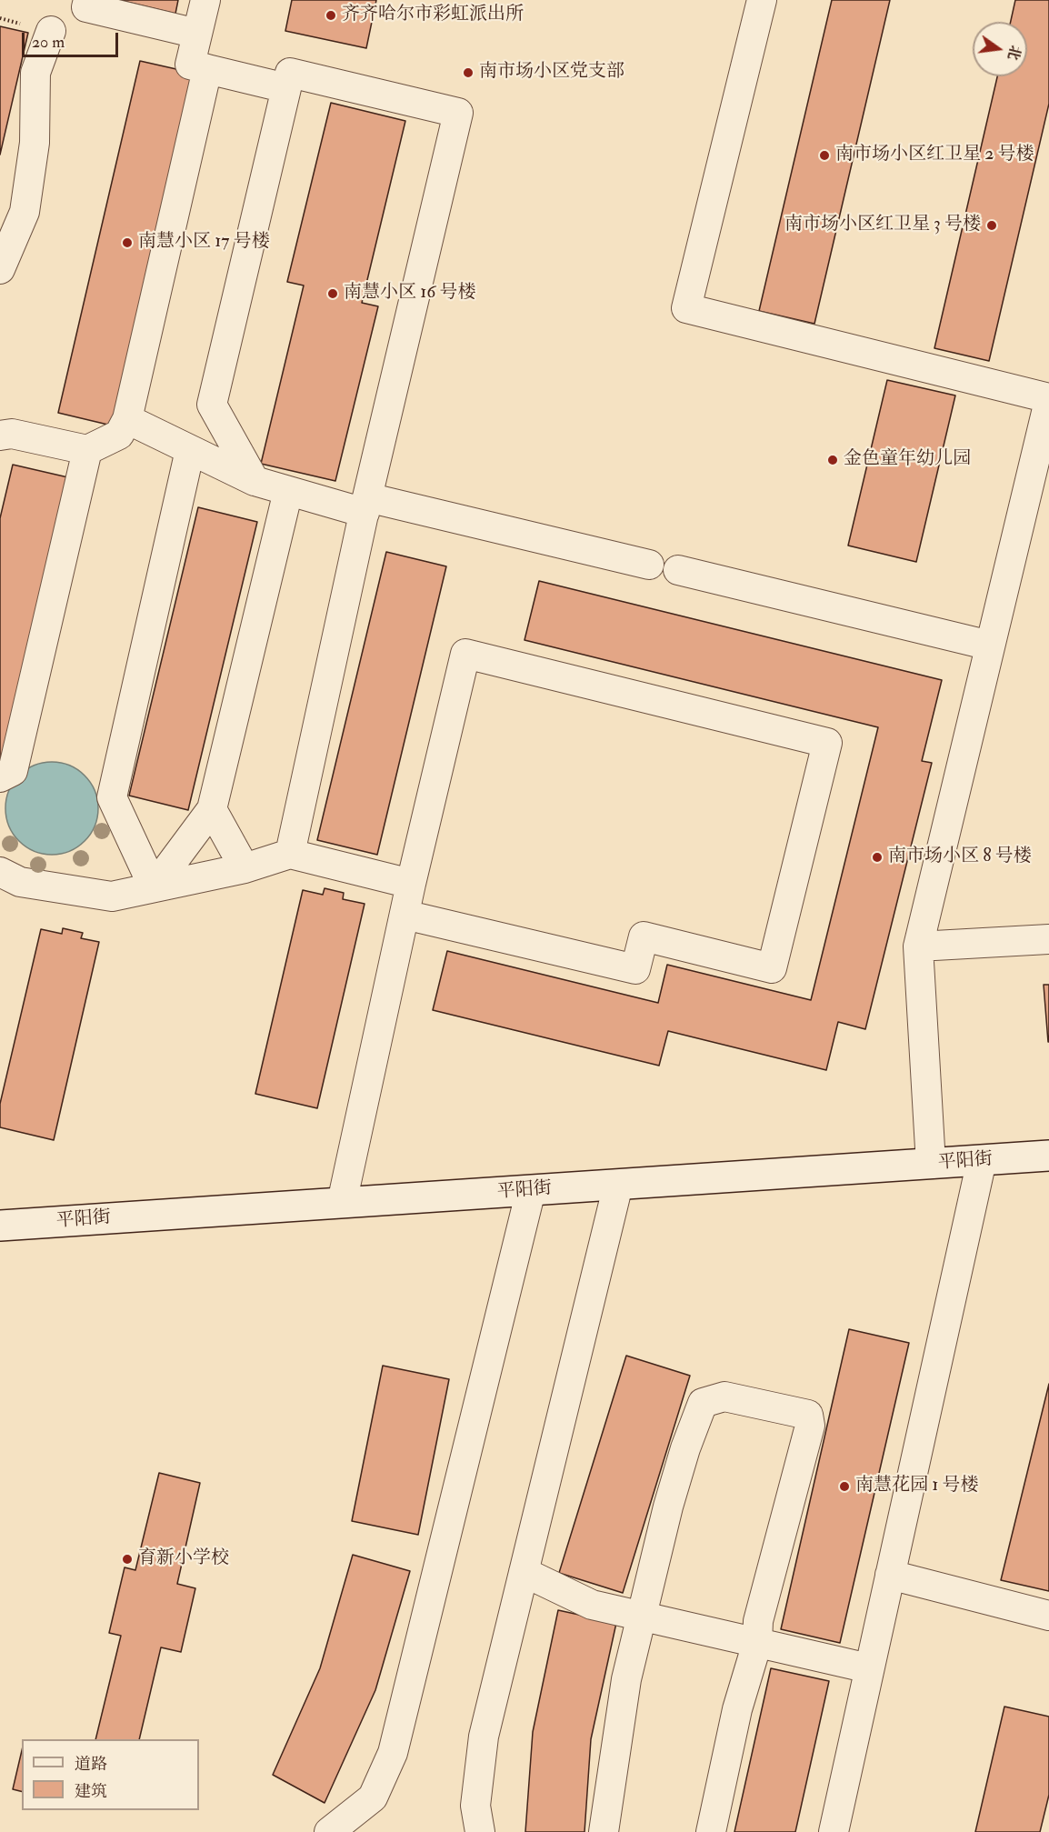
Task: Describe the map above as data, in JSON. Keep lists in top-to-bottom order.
{
  "streets": {
    "main road": ["平阳街"]
  },
  "places": [
    "齐齐哈尔市彩虹派出所",
    "南市场小区党支部",
    "南市场小区红卫星 2 号楼",
    "南市场小区红卫星 3 号楼",
    "南慧小区 17 号楼",
    "南慧小区 16 号楼",
    "金色童年幼儿园",
    "南市场小区 8 号楼",
    "南慧花园 1 号楼",
    "育新小学校"
  ],
  "legend": ["道路", "建筑"],
  "scale_bar": "20 m",
  "north": "right"
}
